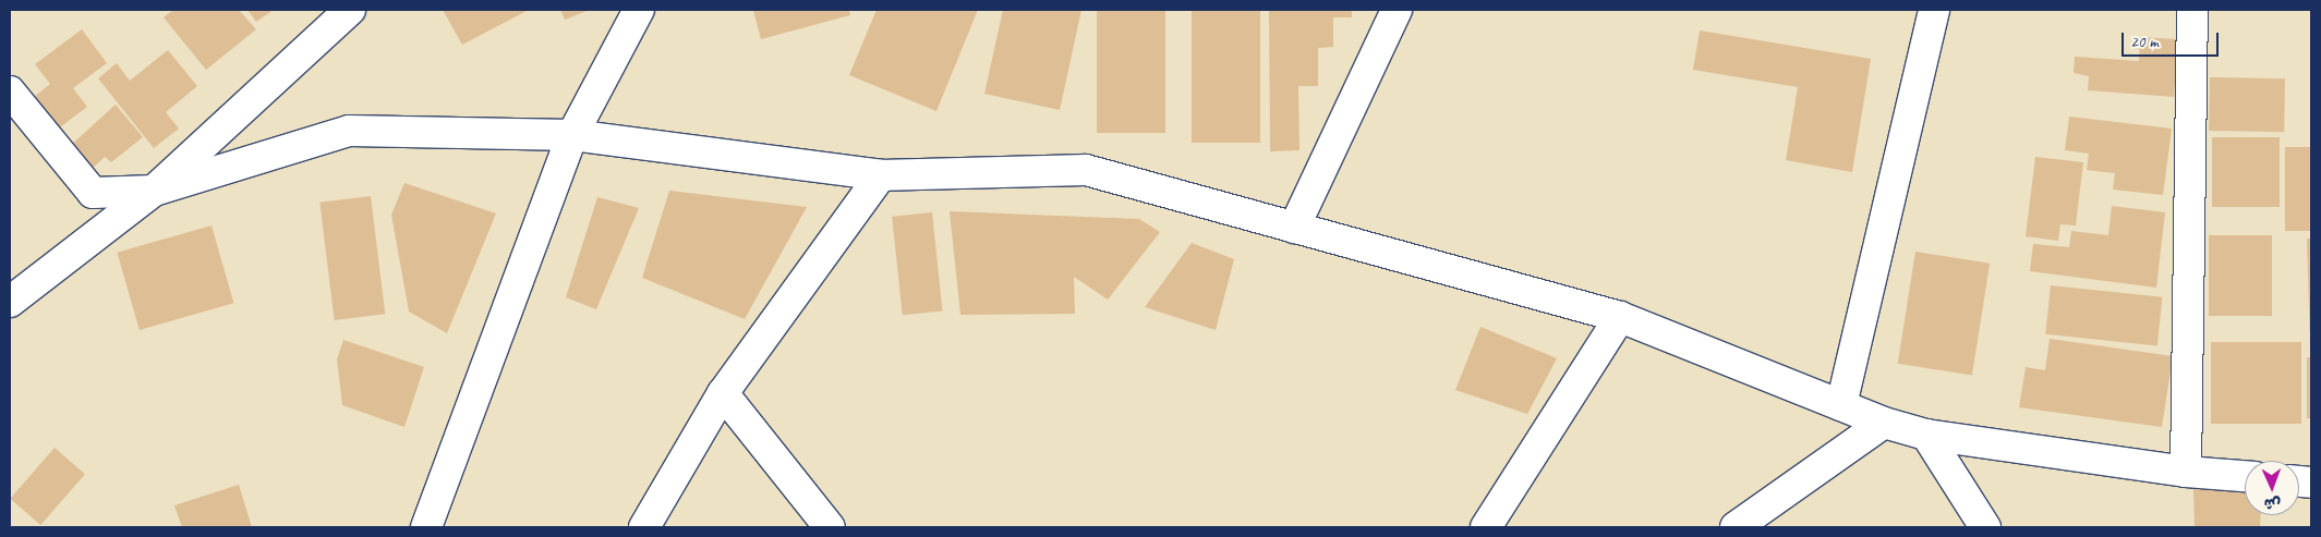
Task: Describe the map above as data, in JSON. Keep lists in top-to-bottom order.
{
  "scale_bar": "20 m",
  "north": "bottom"
}
